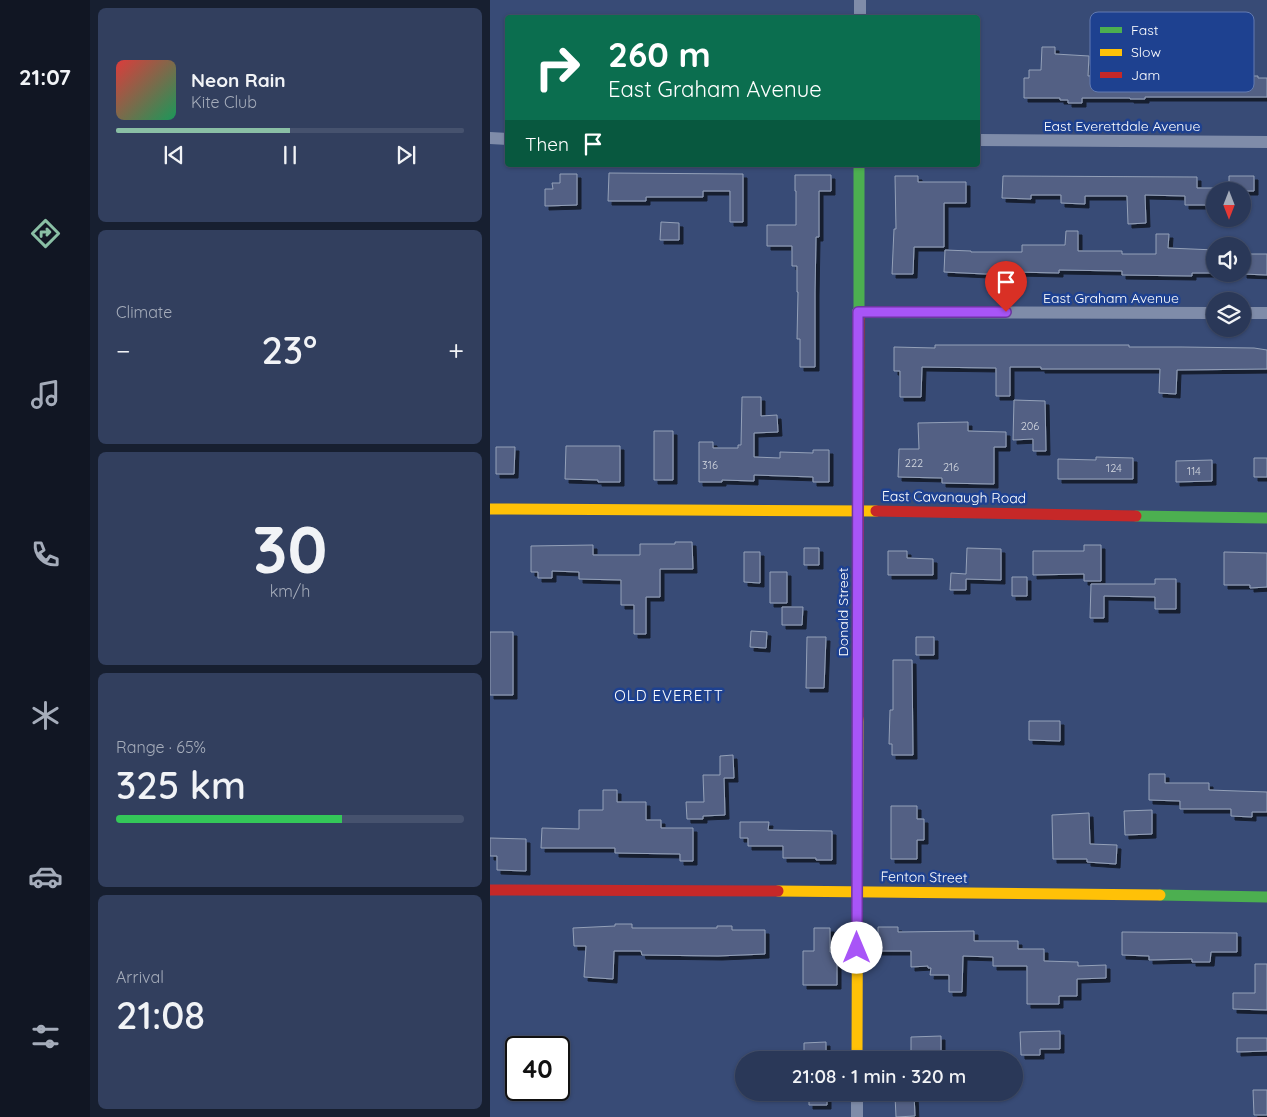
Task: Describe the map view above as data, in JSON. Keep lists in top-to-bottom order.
{
  "streets": {
    "street": [
      "East Everettdale Avenue",
      "East Graham Avenue",
      "East Cavanaugh Road",
      "Donald Street",
      "Fenton Street"
    ]
  },
  "crossings": [
    ["East Graham Avenue", "Donald Street"],
    ["East Cavanaugh Road", "Donald Street"],
    ["Donald Street", "Fenton Street"]
  ],
  "districts": ["OLD EVERETT"],
  "house_numbers": [
    "206",
    "222",
    "316",
    "216",
    "124",
    "114"
  ],
  "legend": ["Fast", "Slow", "Jam"],
  "north": "bottom",
  "page": {
    "tabs": "21:07",
    "turn": ["260 m", "East Graham Avenue"],
    "song": ["Neon Rain", "Kite Club"],
    "then": "Then",
    "tile": [
      "Climate",
      ["30", "km/h"],
      ["Range · 65%", "325 km"],
      ["Arrival", "21:08"]
    ],
    "heat": ["−", "23°", "+"],
    "limit": "40",
    "trip": "21:08 · 1 min · 320 m"
  }
}
